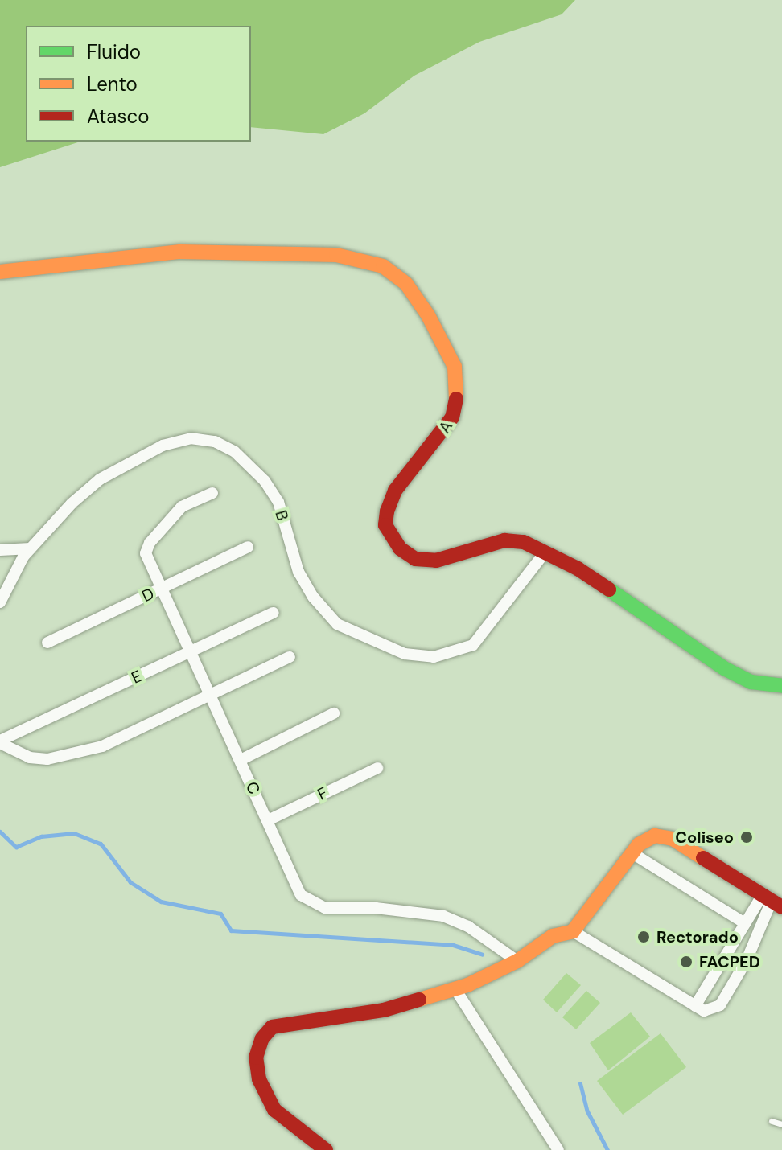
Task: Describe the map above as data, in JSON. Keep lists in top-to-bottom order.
{
  "streets": {
    "street": [
      "A",
      "B",
      "D",
      "E",
      "C",
      "F"
    ]
  },
  "crossings": [
    ["A", "B"],
    ["D", "C"],
    ["E", "C"],
    ["C", "F"]
  ],
  "places": ["Coliseo", "Rectorado", "FACPED"],
  "legend": ["Fluido", "Lento", "Atasco"]
}
